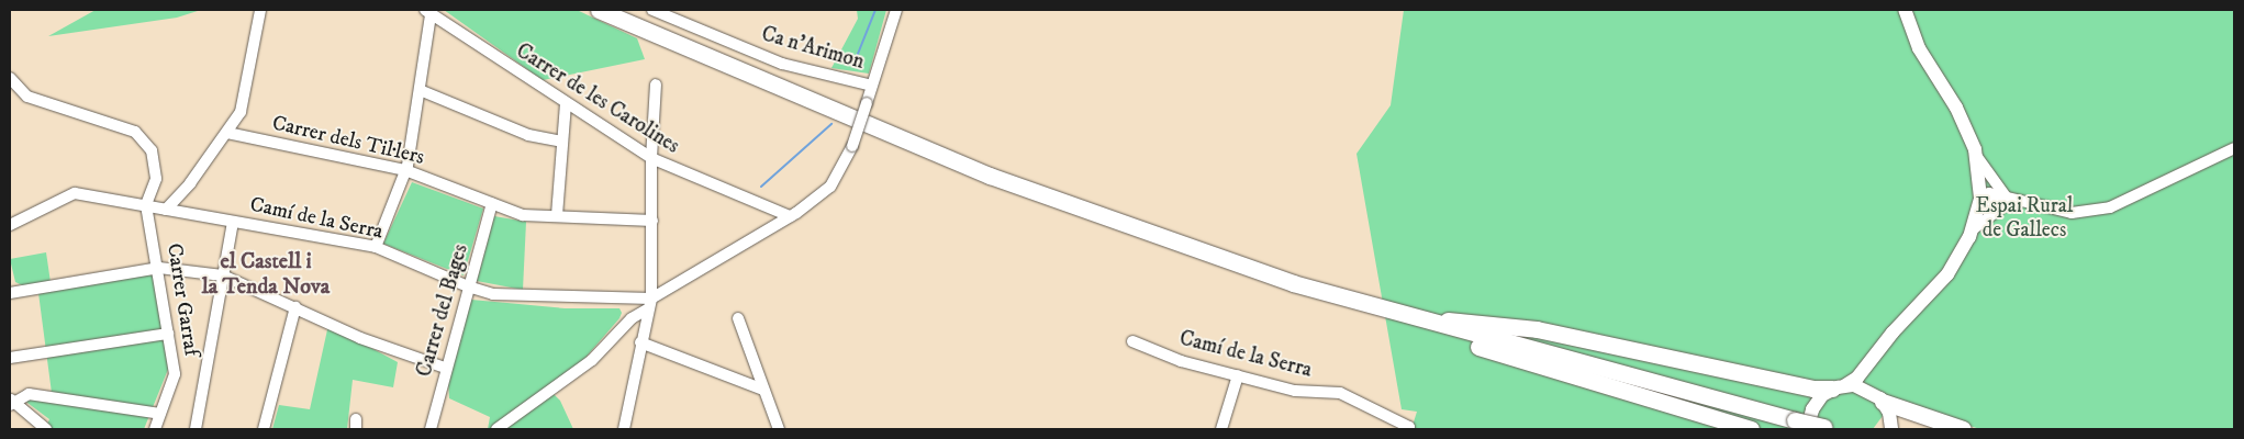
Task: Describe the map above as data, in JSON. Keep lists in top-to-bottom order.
{
  "streets": {
    "street": [
      "Ca n'Arimon",
      "Carrer de les Carolines",
      "Carrer dels Til·lers",
      "Camí de la Serra",
      "Carrer Garraf",
      "Carrer del Bages"
    ]
  },
  "crossings": [
    ["Carrer dels Til·lers", "Carrer del Bages"],
    ["Camí de la Serra", "Carrer Garraf"],
    ["Camí de la Serra", "Carrer del Bages"]
  ],
  "districts": ["el Castell i la Tenda Nova"],
  "parks": ["Espai Rural de Gallecs"]
}
